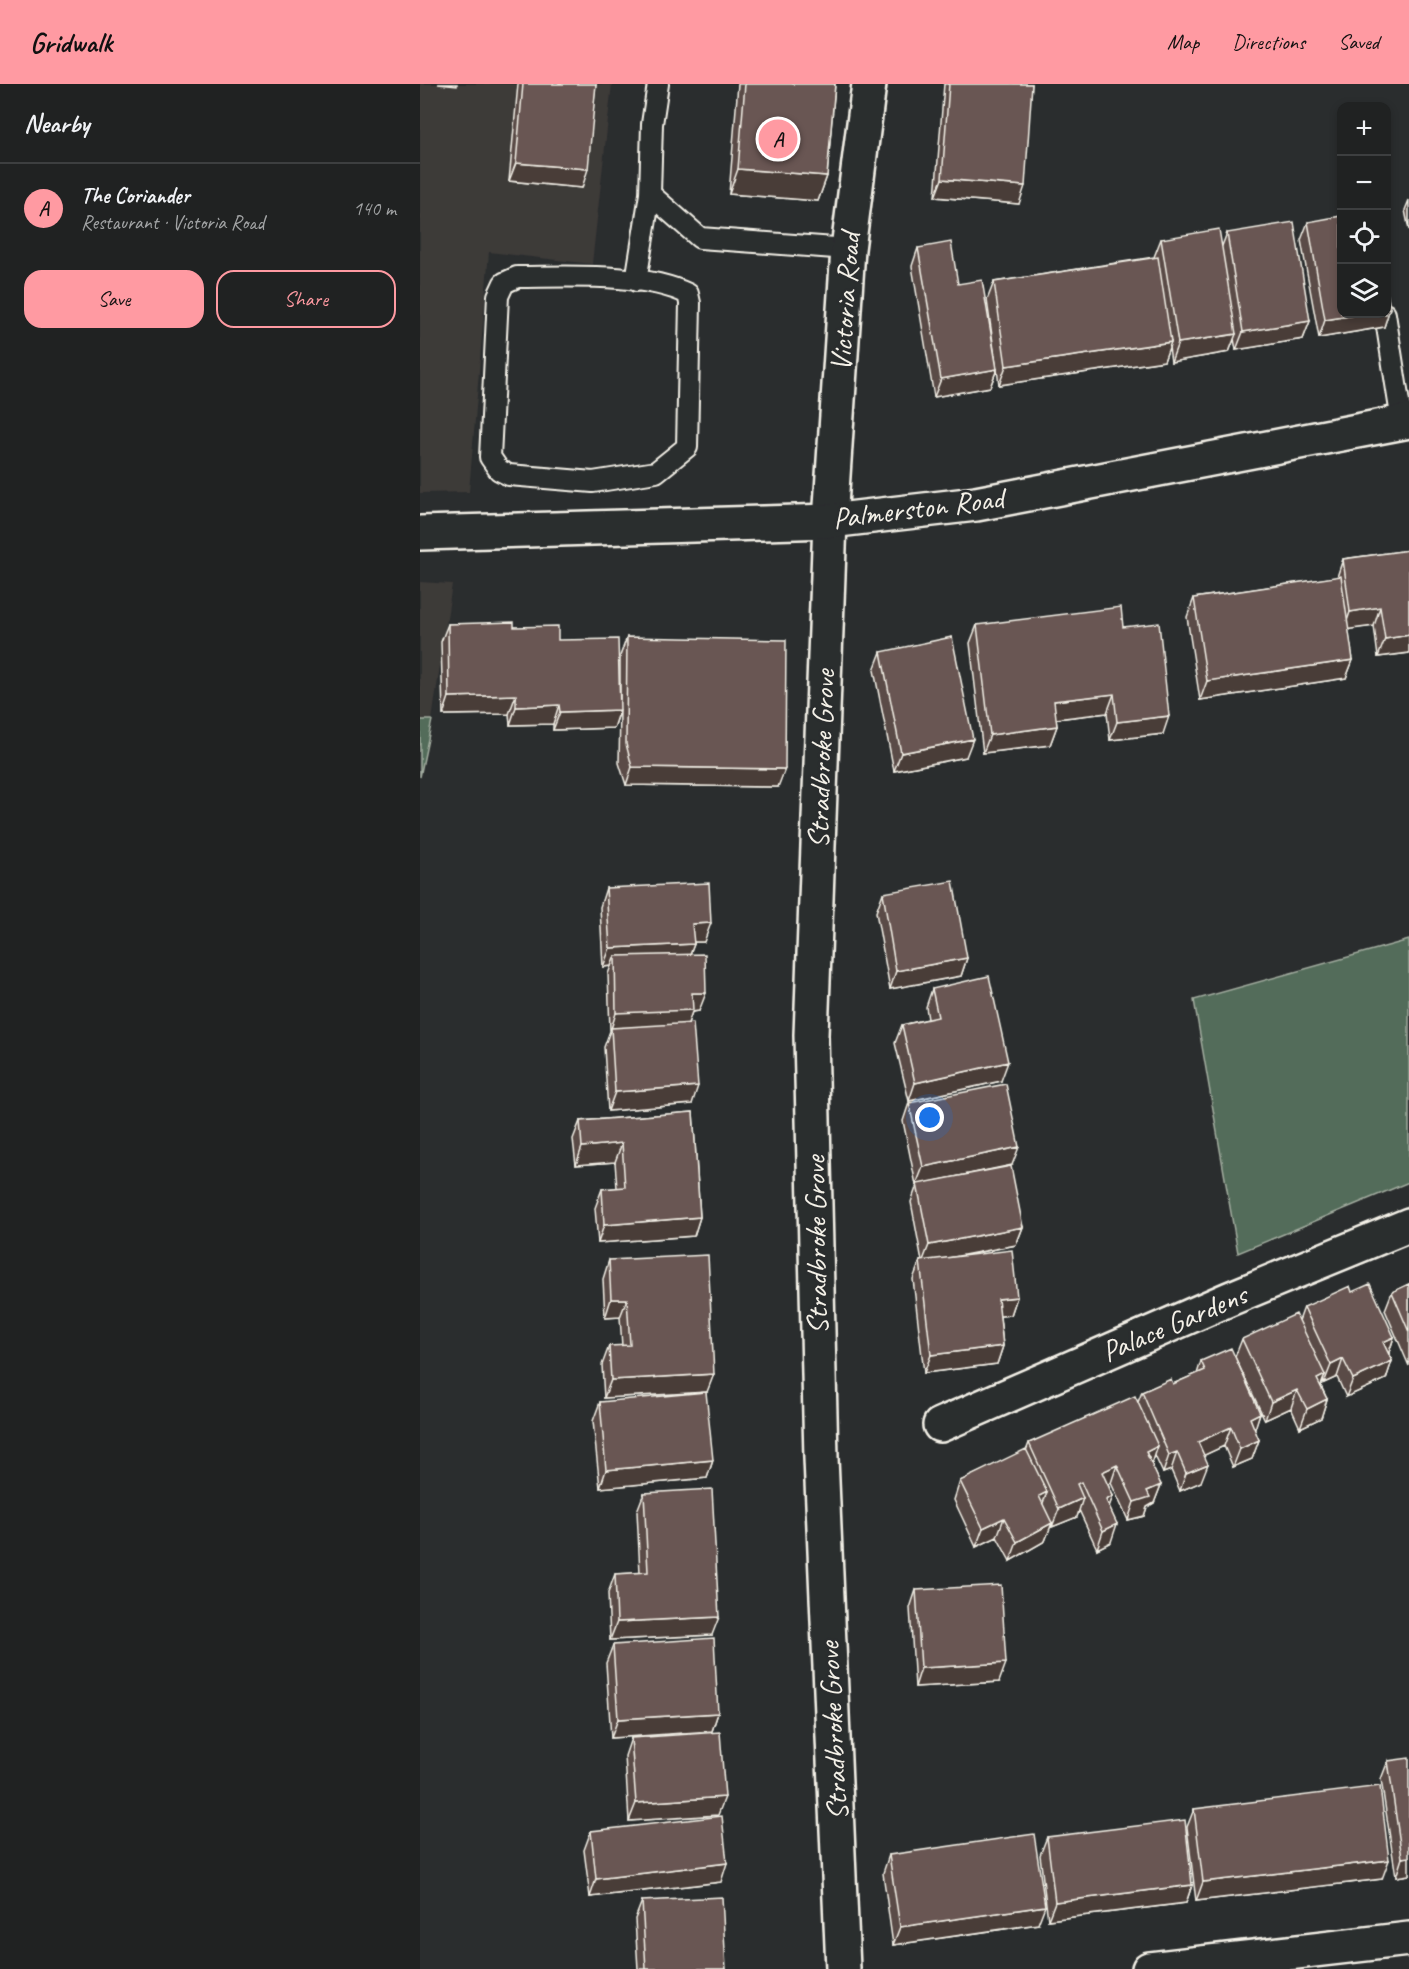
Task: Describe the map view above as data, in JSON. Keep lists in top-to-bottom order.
{
  "streets": {
    "street": [
      "Victoria Road",
      "Palmerston Road",
      "Stradbroke Grove",
      "Palace Gardens"
    ]
  },
  "crossings": [
    ["Victoria Road", "Palmerston Road"],
    ["Victoria Road", "Stradbroke Grove"],
    ["Palmerston Road", "Stradbroke Grove"]
  ],
  "page": {
    "header": "Gridwalk",
    "nav": ["Map", "Directions", "Saved"],
    "heading": "Nearby",
    "map_buttons": ["+", "−"],
    "pins": "A",
    "list": [
      {
        "mark": "A",
        "name": "The Coriander",
        "note": "Restaurant · Victoria Road",
        "value": "140 m"
      }
    ],
    "buttons": ["Save", "Share"]
  }
}
